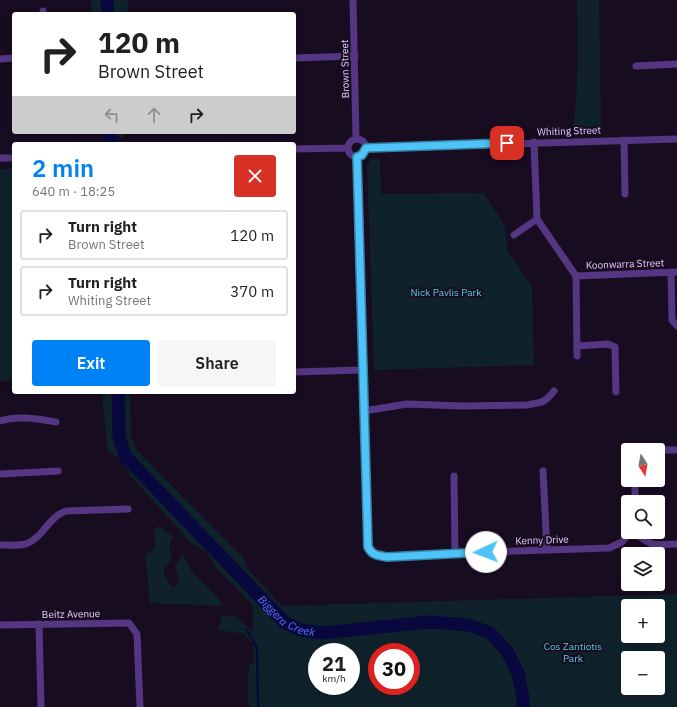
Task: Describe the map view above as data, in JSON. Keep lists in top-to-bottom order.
{
  "streets": {
    "street": [
      "Brown Street",
      "Whiting Street",
      "Koonwarra Street",
      "Kenny Drive",
      "Beitz Avenue"
    ]
  },
  "crossings": [
    ["Brown Street", "Whiting Street"]
  ],
  "water": ["Biggera Creek"],
  "parks": ["Nick Pavlis Park", "Cos Zantiotis Park"],
  "north": "bottom",
  "page": {
    "turn": ["120 m", "Brown Street"],
    "heading": ["2 min", "640 m · 18:25"],
    "list": [
      {
        "name": "Turn right",
        "note": "Brown Street",
        "value": "120 m"
      },
      {
        "name": "Turn right",
        "note": "Whiting Street",
        "value": "370 m"
      }
    ],
    "buttons": ["Exit", "Share"],
    "map_buttons": ["+", "−"],
    "speed": "21 km/h",
    "limit": "30"
  }
}
